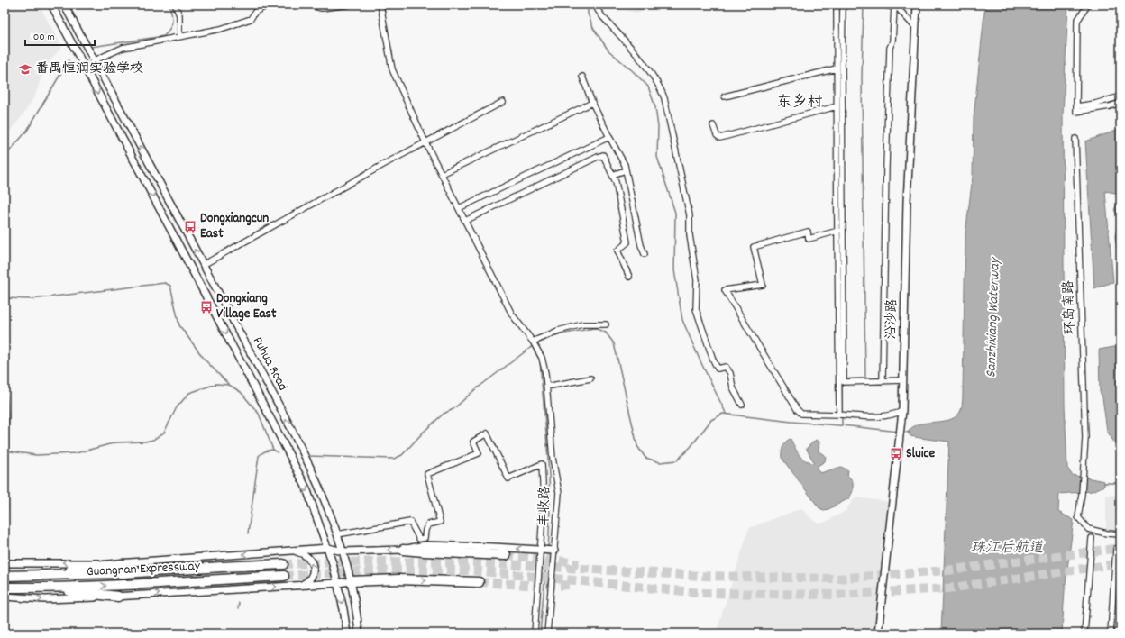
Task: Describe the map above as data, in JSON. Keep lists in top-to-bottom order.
{
  "streets": {
    "highway": ["Guangnan Expressway"],
    "main road": ["沿沙路", "Puhua Road"],
    "street": ["环岛南路", "丰收路"]
  },
  "districts": ["东乡村"],
  "water": ["Sanzhixiang Waterway", "珠江后航道"],
  "places": {
    "school or university": ["番禺恒润实验学校"],
    "bus stop": ["Dongxiangcun East", "Dongxiang Village East", "Sluice"]
  },
  "scale_bar": "100 m"
}
